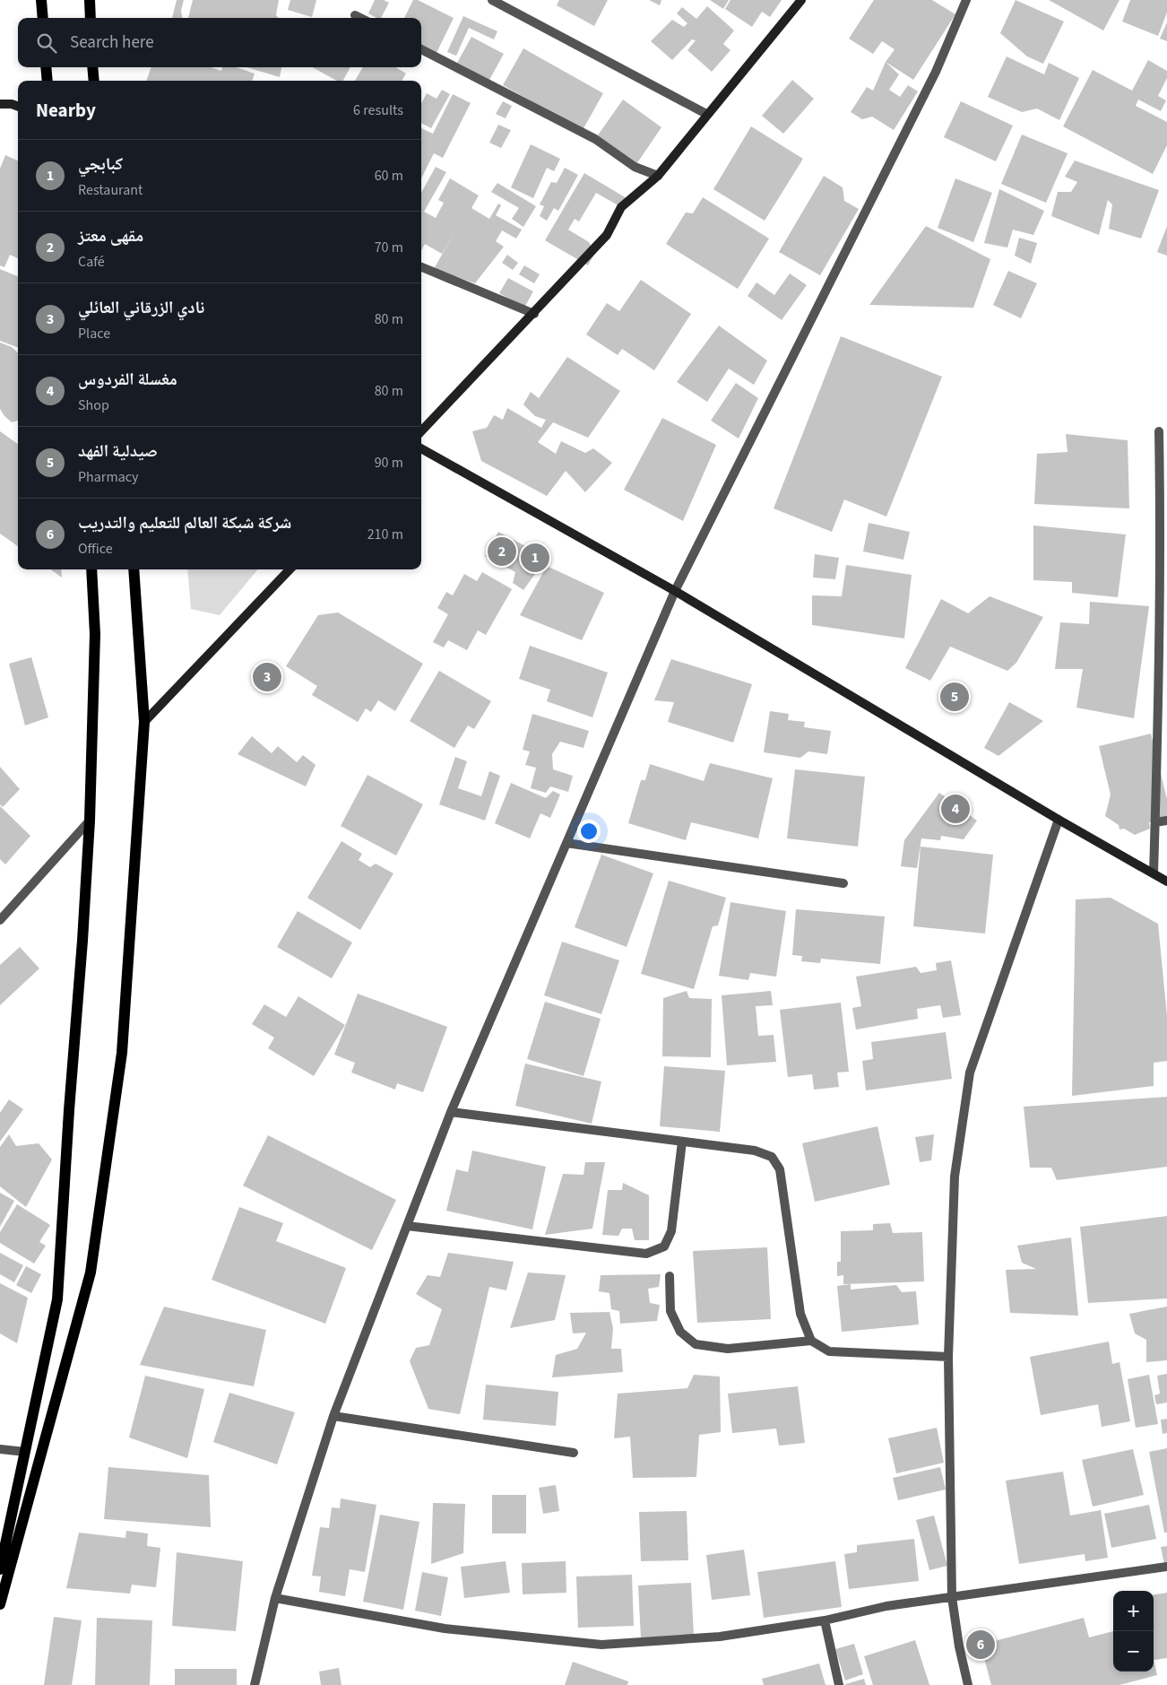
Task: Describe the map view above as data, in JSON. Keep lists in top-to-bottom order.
{
  "page": {
    "search": "Search here",
    "heading": ["Nearby", "6 results"],
    "list": [
      {
        "mark": "1",
        "name": "كبابجي",
        "note": "Restaurant",
        "value": "60 m"
      },
      {
        "mark": "2",
        "name": "مقهى معتز",
        "note": "Café",
        "value": "70 m"
      },
      {
        "mark": "3",
        "name": "نادي الزرقاني العائلي",
        "note": "Place",
        "value": "80 m"
      },
      {
        "mark": "4",
        "name": "مغسلة الفردوس",
        "note": "Shop",
        "value": "80 m"
      },
      {
        "mark": "5",
        "name": "صيدلية الفهد",
        "note": "Pharmacy",
        "value": "90 m"
      },
      {
        "mark": "6",
        "name": "شركة شبكة العالم للتعليم والتدريب",
        "note": "Office",
        "value": "210 m"
      }
    ],
    "pins": [
      "2",
      "1",
      "3",
      "5",
      "4",
      "6"
    ],
    "map_buttons": ["+", "−"]
  }
}
